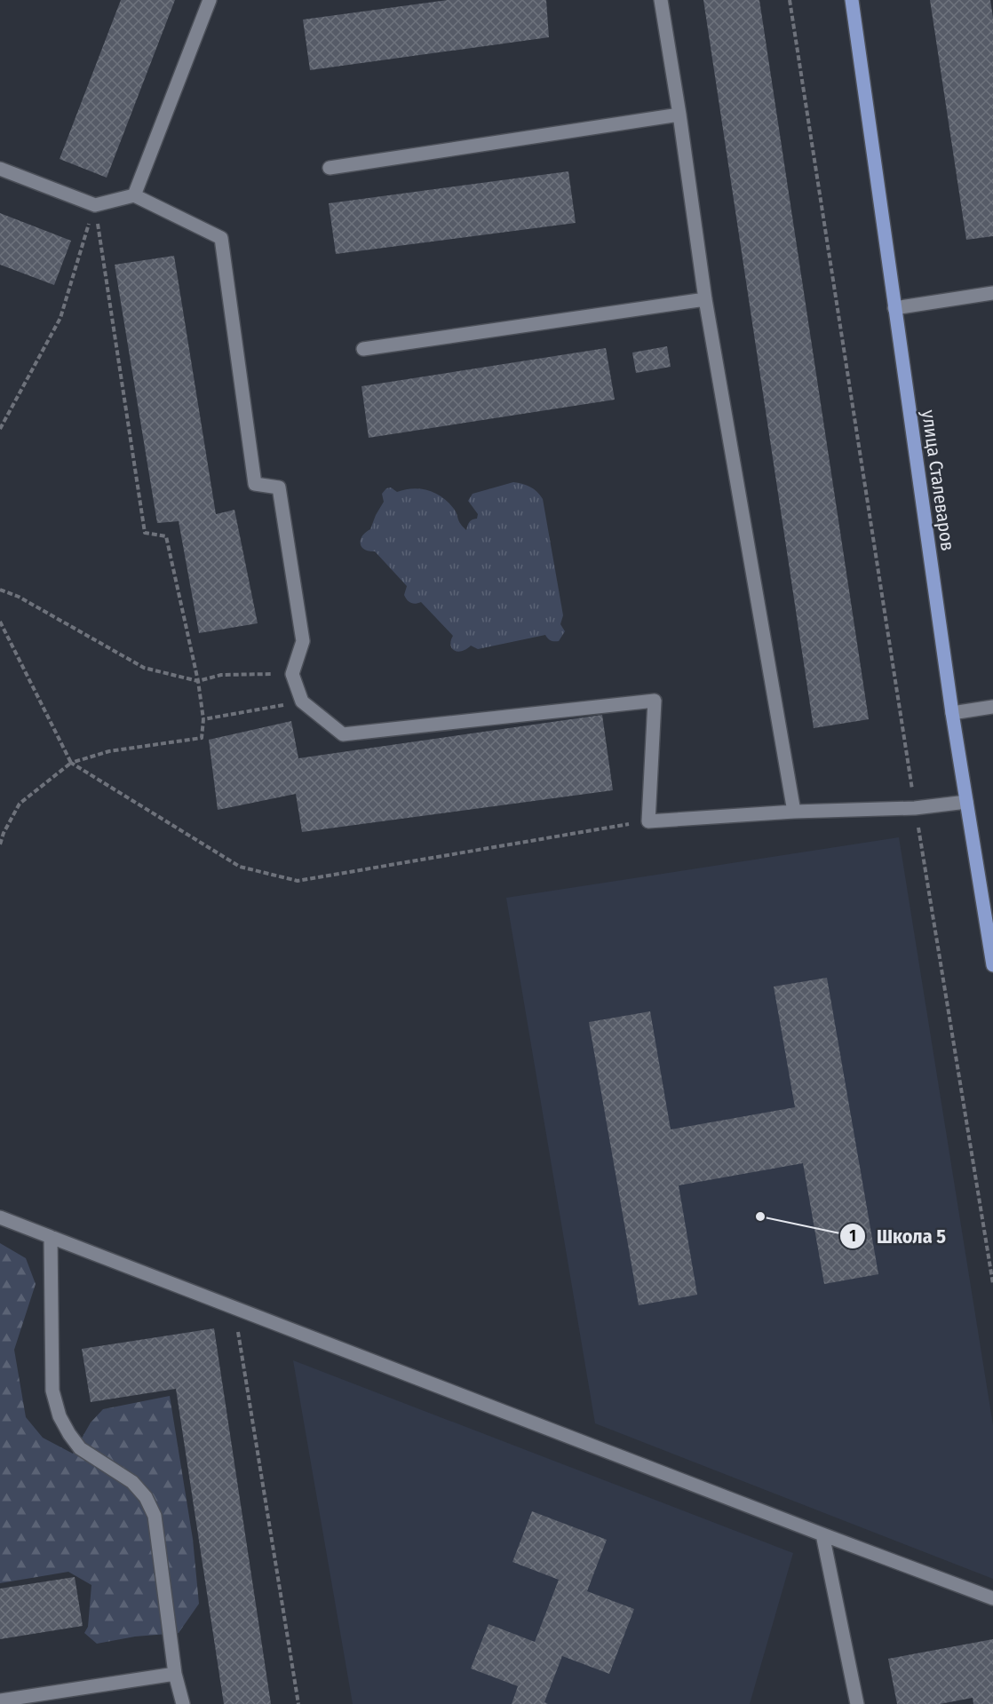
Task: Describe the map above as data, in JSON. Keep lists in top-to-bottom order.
{
  "streets": {
    "main road": ["улица Сталеваров"]
  },
  "places": ["Школа 5"]
}
